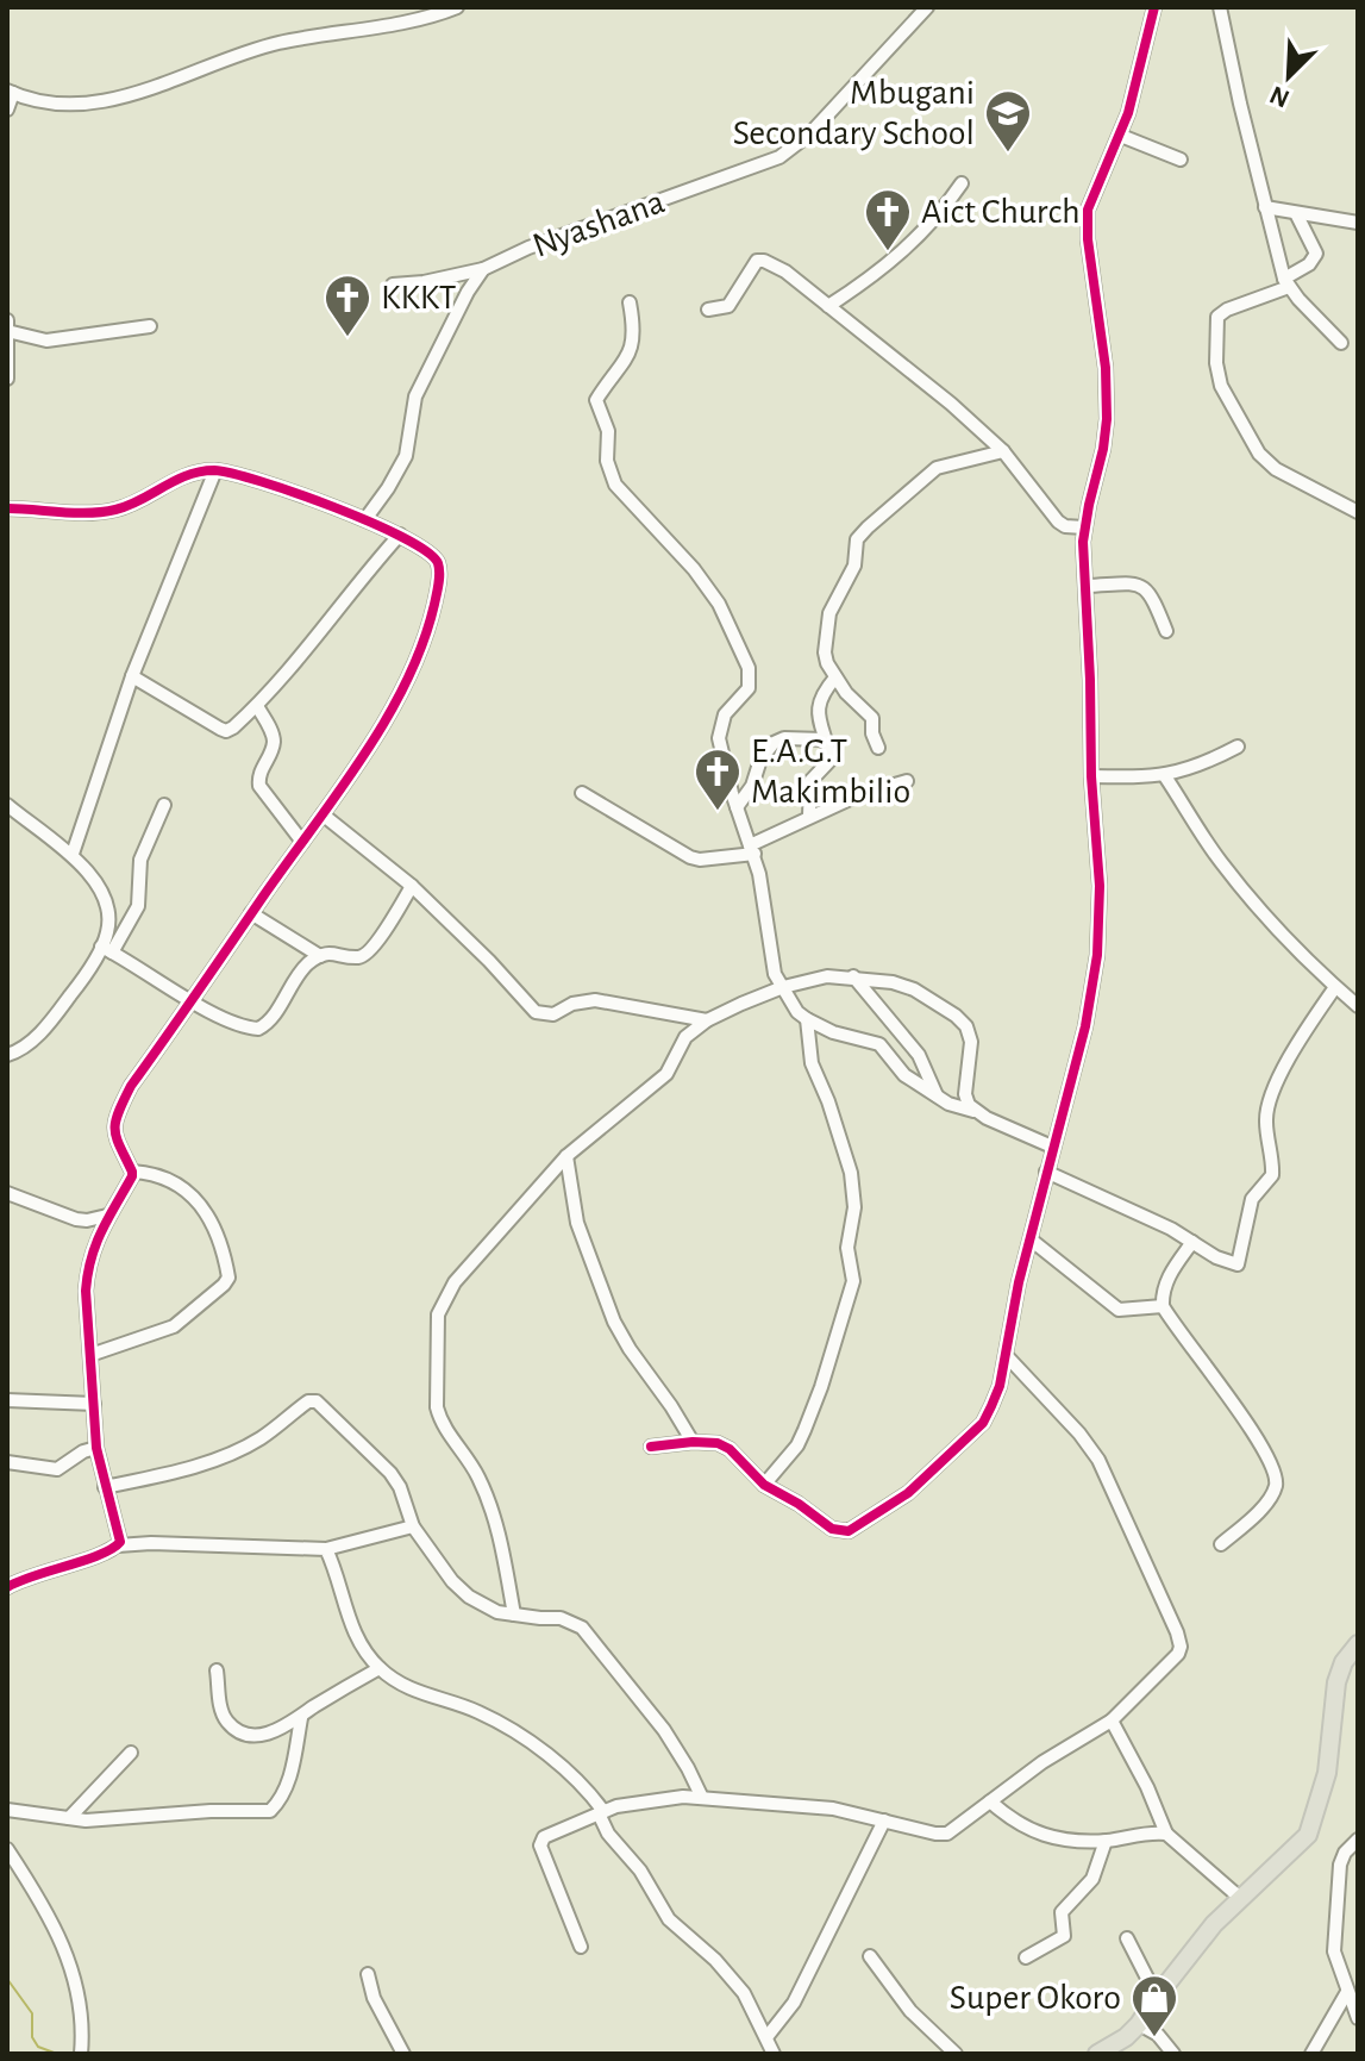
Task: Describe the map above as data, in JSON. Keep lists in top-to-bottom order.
{
  "streets": {
    "street": ["Nyashana"]
  },
  "places": {
    "school or university": ["Mbugani Secondary School"],
    "church": ["Aict Church", "KKKT", "E.A.G.T Makimbilio"],
    "shop": ["Super Okoro"]
  },
  "north": "bottom left"
}
